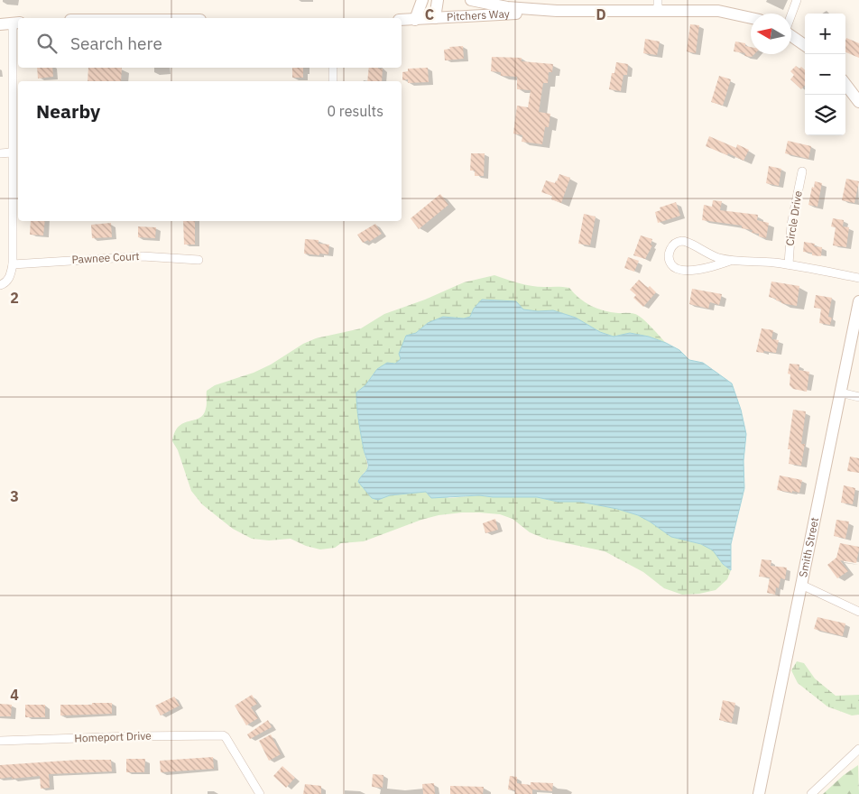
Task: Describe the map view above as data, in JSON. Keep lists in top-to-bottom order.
{
  "streets": {
    "main road": ["Pitchers Way", "Smith Street"],
    "street": ["Circle Drive", "Pawnee Court", "Homeport Drive"]
  },
  "north": "left",
  "page": {
    "map_buttons": ["+", "−"],
    "search": "Search here",
    "heading": ["Nearby", "0 results"]
  },
  "grid": {
    "columns": ["C", "D"],
    "rows": ["2", "3", "4"]
  }
}
